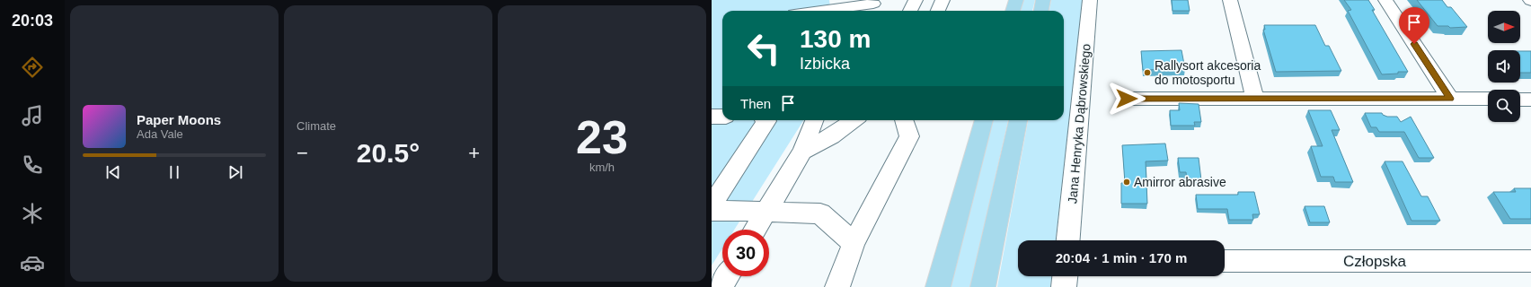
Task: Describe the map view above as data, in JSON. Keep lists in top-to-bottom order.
{
  "streets": {
    "street": ["Jana Henryka Dąbrowskiego", "Człopska"]
  },
  "places": ["Rallysort akcesoria do motosportu", "Amirror abrasive"],
  "north": "right",
  "page": {
    "tabs": "20:03",
    "tile": [
      "Climate",
      ["23", "km/h"]
    ],
    "turn": ["130 m", "Izbicka"],
    "then": "Then",
    "song": ["Paper Moons", "Ada Vale"],
    "heat": ["−", "20.5°", "+"],
    "limit": "30",
    "trip": "20:04 · 1 min · 170 m"
  }
}
